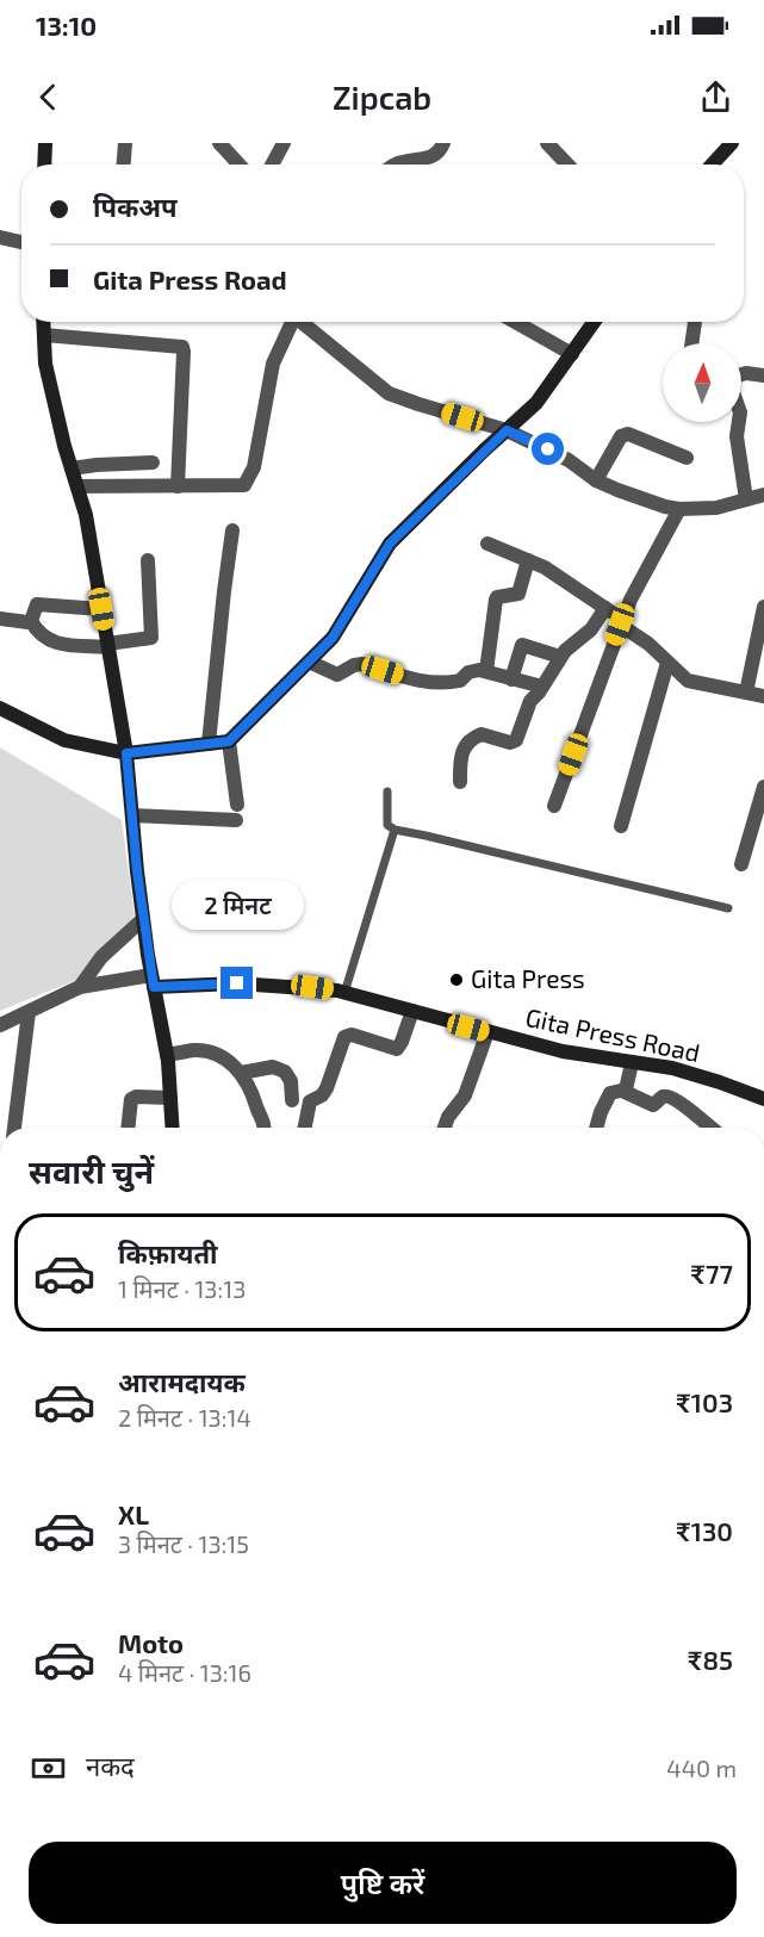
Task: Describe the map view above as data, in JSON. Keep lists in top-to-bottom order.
{
  "streets": {
    "street": ["Gita Press Road"]
  },
  "places": ["Gita Press"],
  "north": "top",
  "page": {
    "status": "13:10",
    "header": "Zipcab",
    "banner": ["पिकअप", "Gita Press Road"],
    "bubble": "2 मिनट",
    "heading": "सवारी चुनें",
    "list": [
      {
        "name": "किफ़ायती",
        "note": "1 मिनट · 13:13",
        "value": "₹77"
      },
      {
        "name": "आरामदायक",
        "note": "2 मिनट · 13:14",
        "value": "₹103"
      },
      {
        "name": "XL",
        "note": "3 मिनट · 13:15",
        "value": "₹130"
      },
      {
        "name": "Moto",
        "note": "4 मिनट · 13:16",
        "value": "₹85"
      }
    ],
    "pay": ["नकद", "440 m"],
    "buttons": "पुष्टि करें"
  }
}
